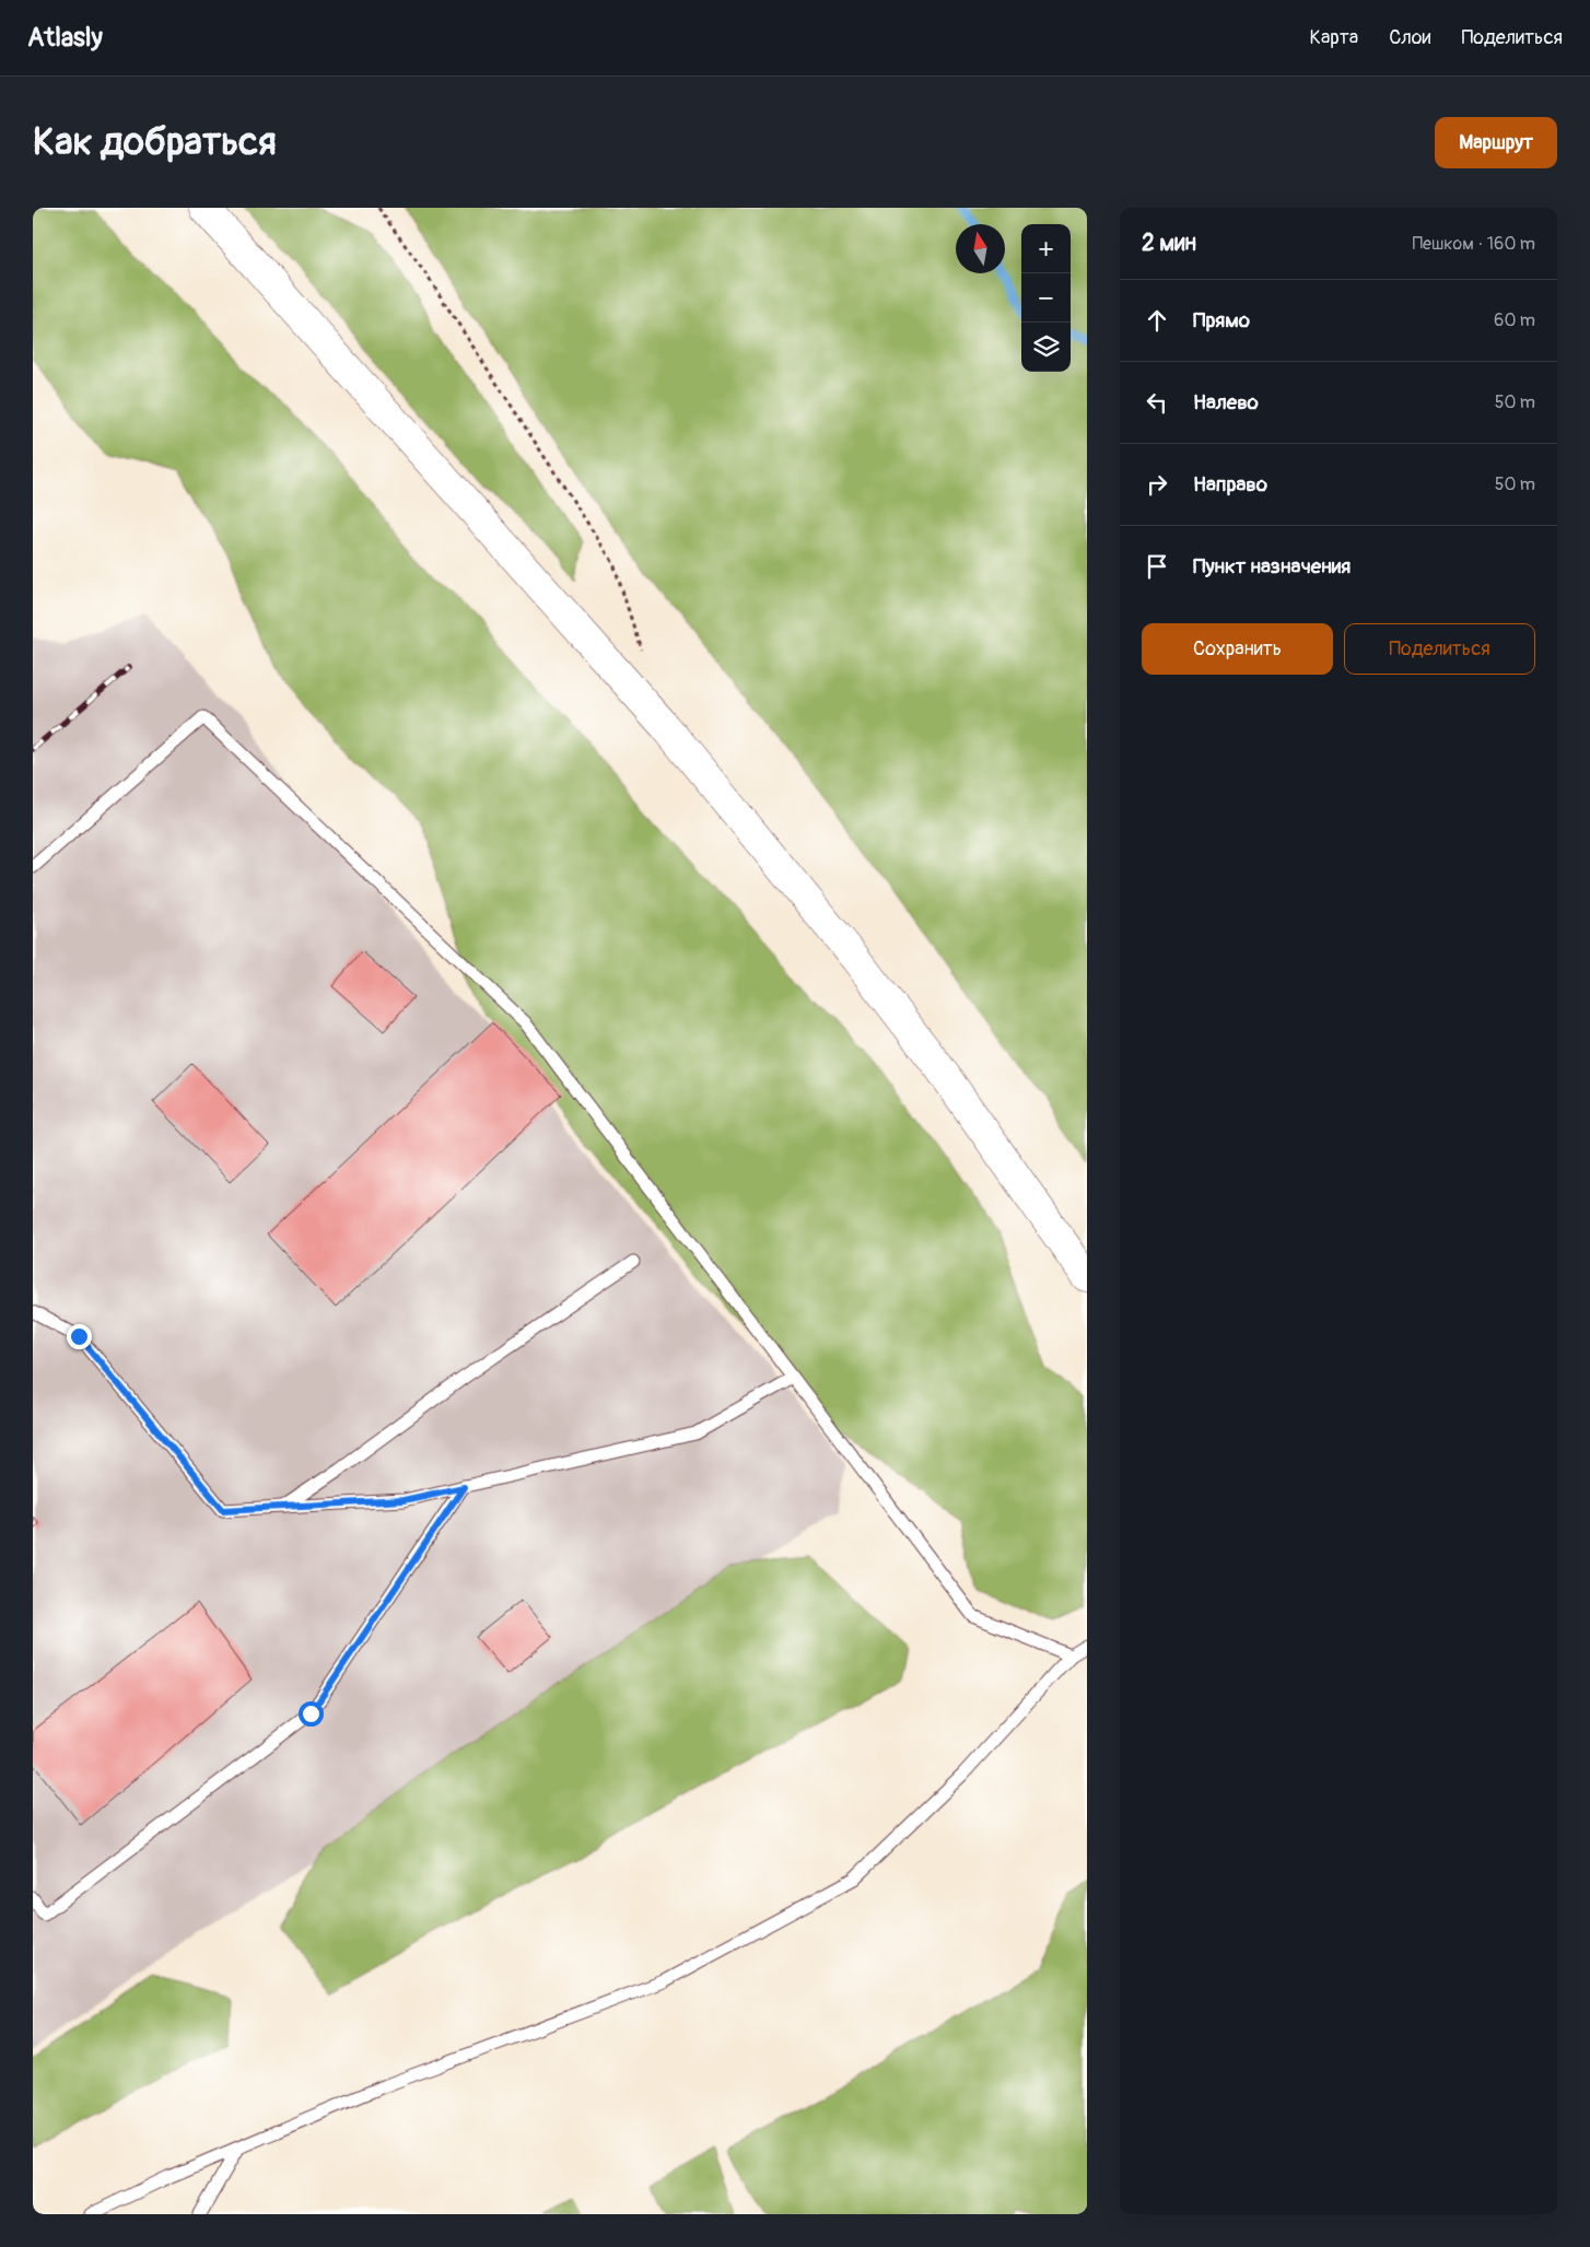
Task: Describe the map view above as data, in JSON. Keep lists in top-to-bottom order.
{
  "north": "top",
  "page": {
    "header": "Atlasly",
    "nav": ["Карта", "Слои", "Поделиться"],
    "buttons": [
      "Маршрут",
      ["Сохранить", "Поделиться"]
    ],
    "title": "Как добраться",
    "heading": ["2 мин", "Пешком · 160 m"],
    "map_buttons": ["+", "−"],
    "list": [
      ["Прямо", "60 m"],
      ["Налево", "50 m"],
      ["Направо", "50 m"],
      "Пункт назначения"
    ]
  }
}
